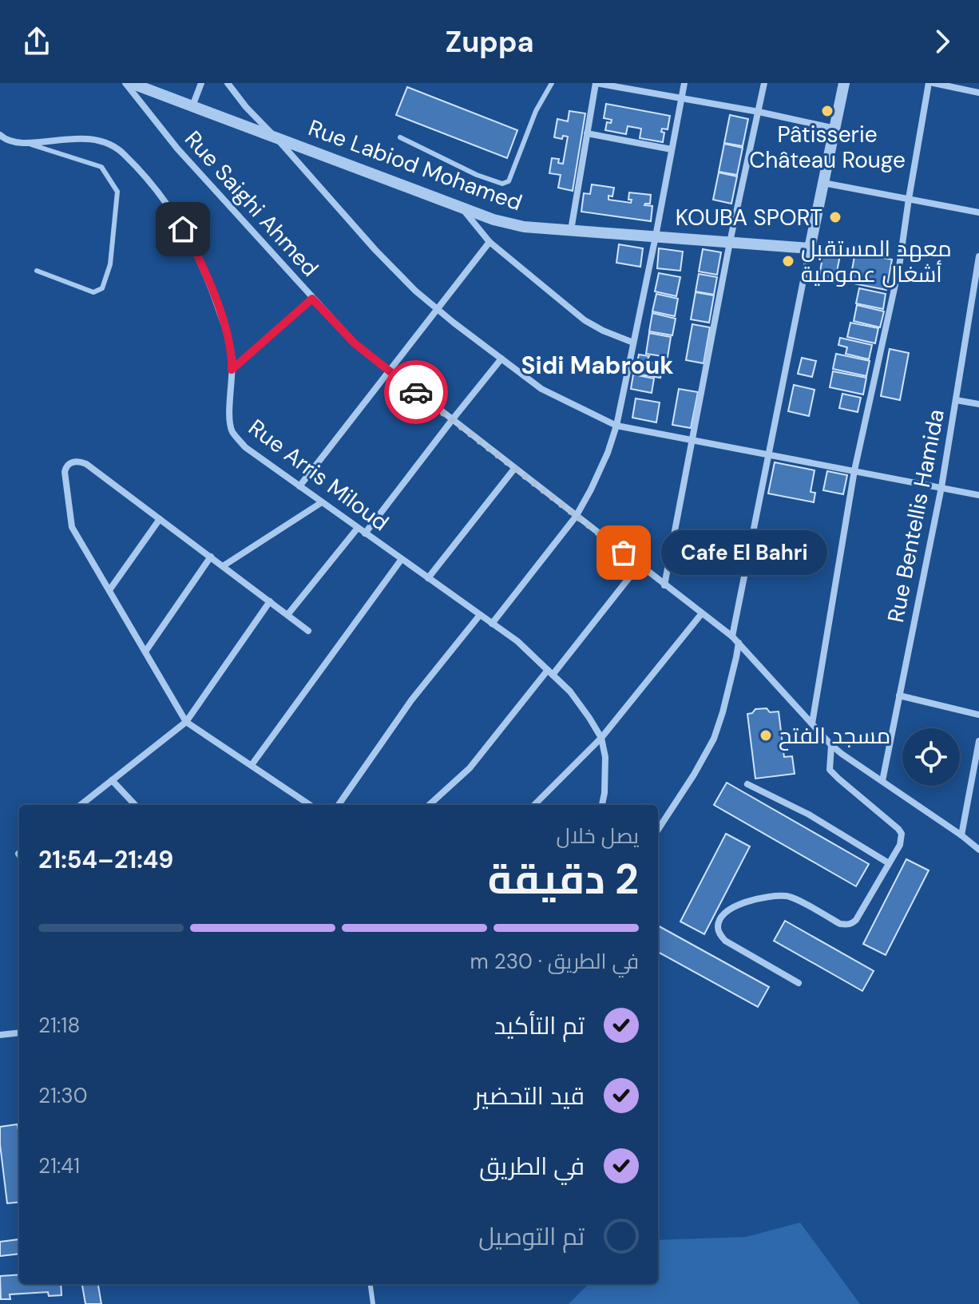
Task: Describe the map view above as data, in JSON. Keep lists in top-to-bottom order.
{
  "streets": {
    "street": [
      "Rue Labiod Mohamed",
      "Rue Saighi Ahmed",
      "Rue Arris Miloud",
      "Rue Bentellis Hamida"
    ]
  },
  "crossings": [
    ["Rue Saighi Ahmed", "Rue Bentellis Hamida"]
  ],
  "districts": ["Sidi Mabrouk"],
  "places": [
    "Pâtisserie Château Rouge",
    "KOUBA SPORT",
    "معهد المستقبل أشغال عمومية",
    "Cafe El Bahri",
    "مسجد الفتح"
  ],
  "page": {
    "header": "Zuppa",
    "bubble": "Cafe El Bahri",
    "heading": ["2 دقيقة", "يصل خلال", "21:49–21:54"],
    "bar": "في الطريق · 230 m",
    "list": [
      ["تم التأكيد", "21:18"],
      ["قيد التحضير", "21:30"],
      ["في الطريق", "21:41"],
      "تم التوصيل"
    ]
  }
}
